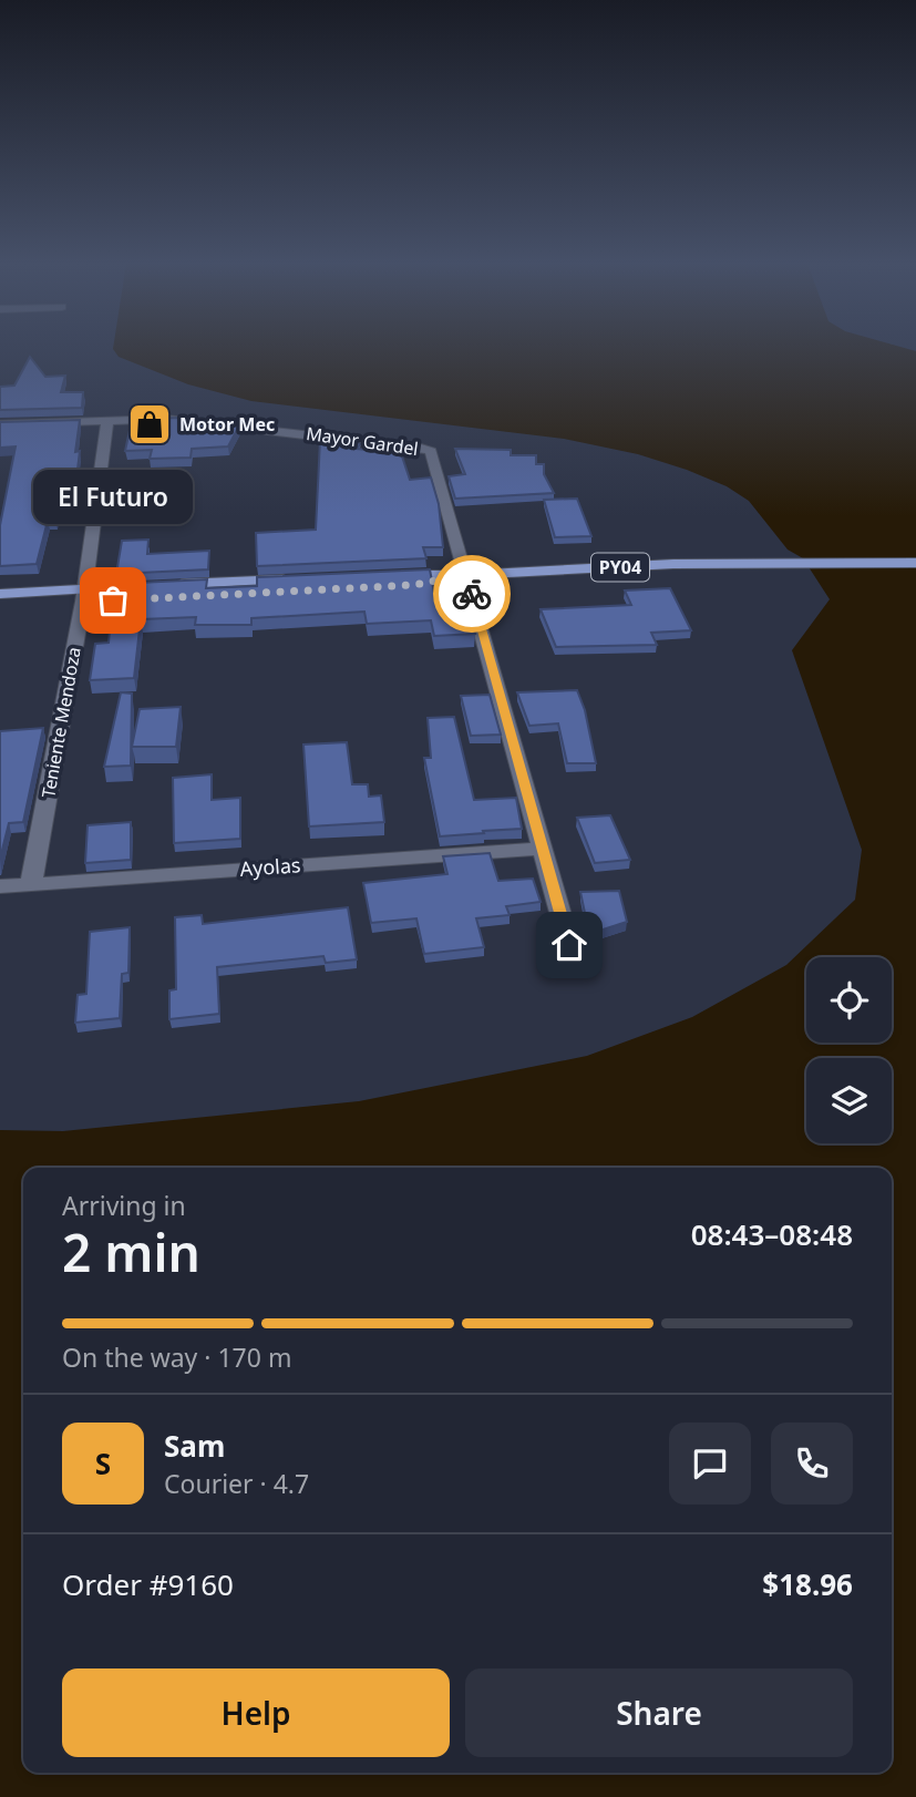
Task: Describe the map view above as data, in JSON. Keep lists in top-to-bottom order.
{
  "streets": {
    "main road": ["PY04"],
    "street": ["Mayor Gardel", "Teniente Mendoza", "Ayolas"]
  },
  "crossings": [
    ["Mayor Gardel", "PY04"],
    ["Mayor Gardel", "Teniente Mendoza"],
    ["Mayor Gardel", "Ayolas"],
    ["Teniente Mendoza", "Ayolas"]
  ],
  "places": {
    "shop": ["Motor Mec"],
    "other": ["El Futuro"]
  },
  "page": {
    "bubble": "El Futuro",
    "heading": ["2 min", "Arriving in", "08:43–08:48"],
    "panel": [
      "Sam",
      "Courier · 4.7",
      "Order #9160",
      "$18.96"
    ],
    "bar": "On the way · 170 m",
    "round": "S",
    "buttons": ["Help", "Share"]
  }
}
